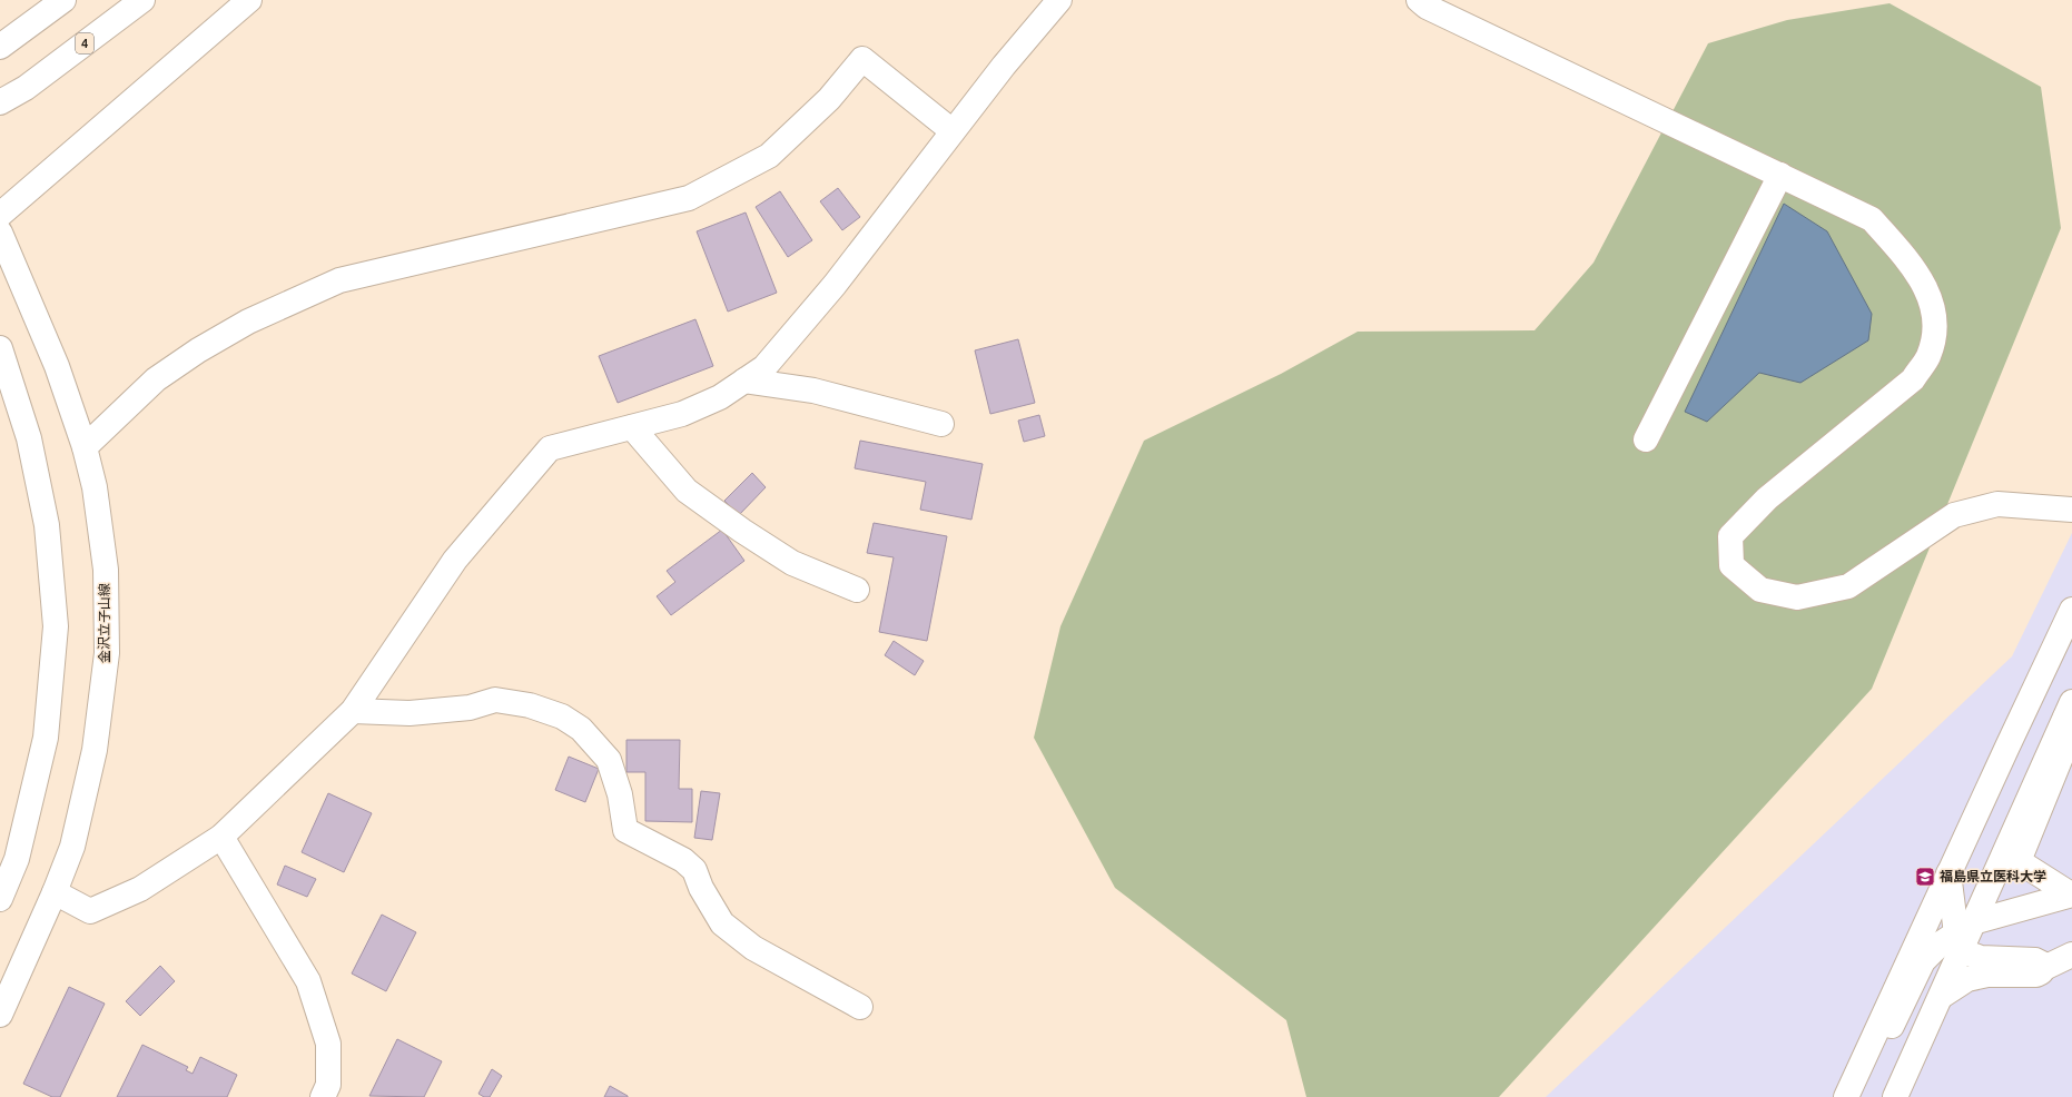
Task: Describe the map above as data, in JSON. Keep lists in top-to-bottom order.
{
  "streets": {
    "main road": ["4", "金沢立子山線"]
  },
  "places": {
    "school or university": ["福島県立医科大学"]
  }
}
